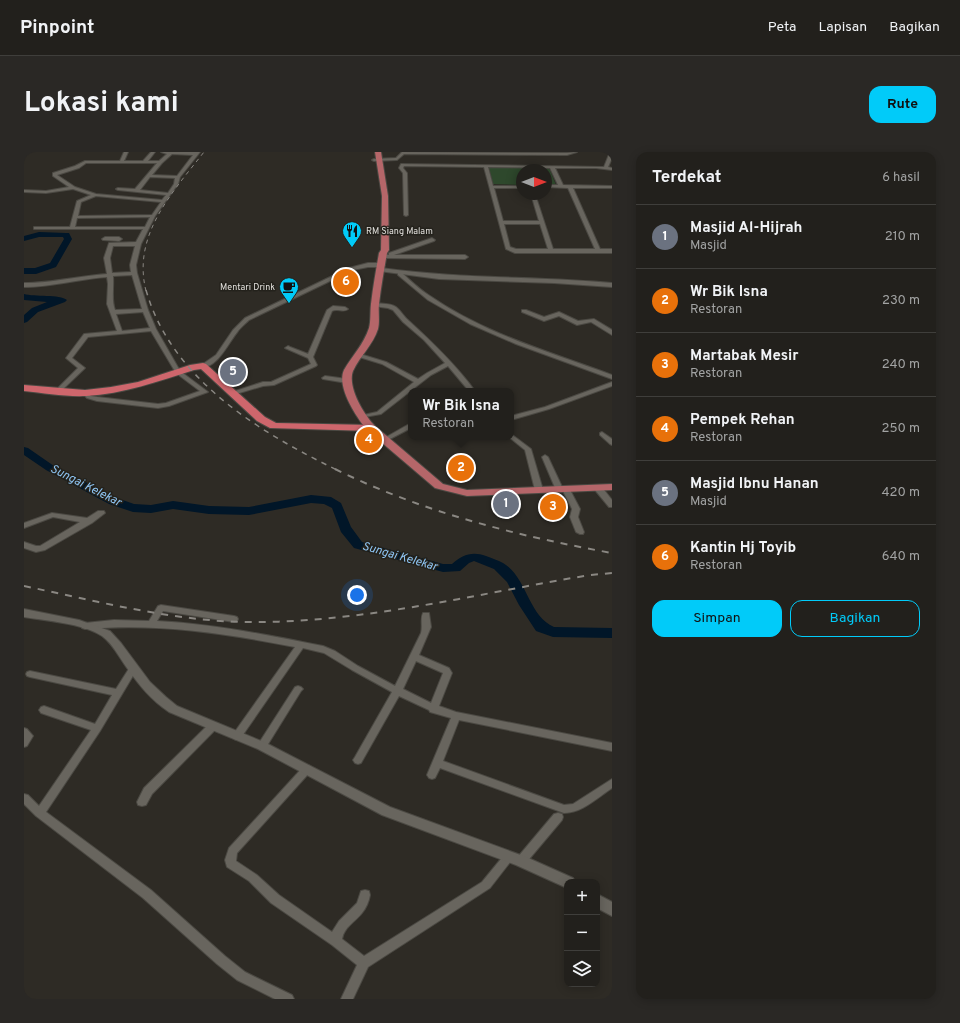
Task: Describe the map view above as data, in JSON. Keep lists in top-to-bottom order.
{
  "water": ["Sungai Kelekar"],
  "places": {
    "restaurant": ["RM Siang Malam"],
    "cafe": ["Mentari Drink"]
  },
  "north": "right",
  "page": {
    "header": "Pinpoint",
    "nav": ["Peta", "Lapisan", "Bagikan"],
    "title": "Lokasi kami",
    "buttons": [
      "Rute",
      ["Simpan", "Bagikan"]
    ],
    "heading": ["Terdekat", "6 hasil"],
    "list": [
      {
        "mark": "1",
        "name": "Masjid Al-Hijrah",
        "note": "Masjid",
        "value": "210 m"
      },
      {
        "mark": "2",
        "name": "Wr Bik Isna",
        "note": "Restoran",
        "value": "230 m"
      },
      {
        "mark": "3",
        "name": "Martabak Mesir",
        "note": "Restoran",
        "value": "240 m"
      },
      {
        "mark": "4",
        "name": "Pempek Rehan",
        "note": "Restoran",
        "value": "250 m"
      },
      {
        "mark": "5",
        "name": "Masjid Ibnu Hanan",
        "note": "Masjid",
        "value": "420 m"
      },
      {
        "mark": "6",
        "name": "Kantin Hj Toyib",
        "note": "Restoran",
        "value": "640 m"
      }
    ],
    "pins": [
      "6",
      "5",
      "4",
      "2",
      "1",
      "3"
    ],
    "popup": ["Wr Bik Isna", "Restoran"],
    "map_buttons": ["+", "−"]
  }
}
